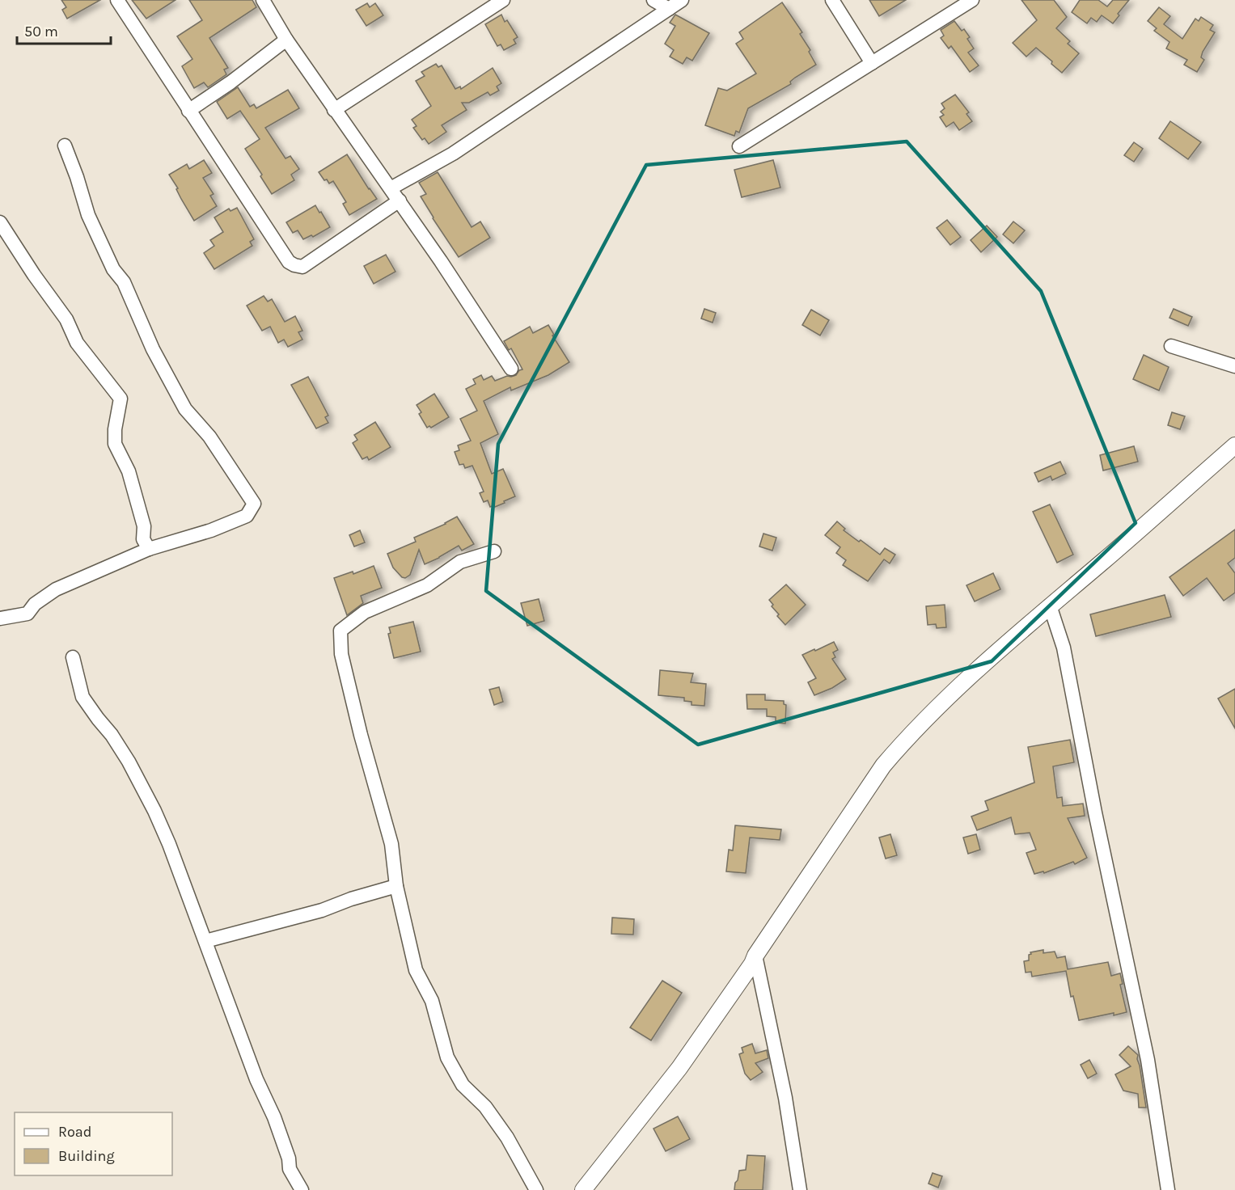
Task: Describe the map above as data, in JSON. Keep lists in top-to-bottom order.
{
  "legend": ["Road", "Building"],
  "scale_bar": "50 m"
}
